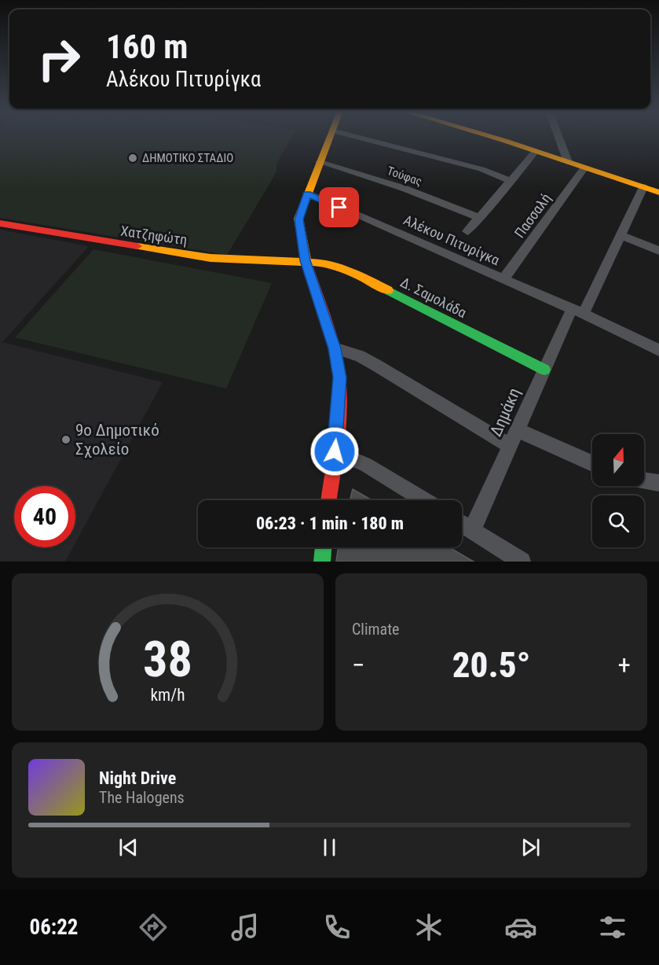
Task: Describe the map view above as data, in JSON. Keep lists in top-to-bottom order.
{
  "streets": {
    "street": [
      "Τούφας",
      "Πασσαλή",
      "Χατζηφώτη",
      "Αλέκου Πιτυρίγκα",
      "Δ. Σαμολάδα",
      "Δημάκη"
    ]
  },
  "crossings": [
    ["Πασσαλή", "Αλέκου Πιτυρίγκα"],
    ["Χατζηφώτη", "Δ. Σαμολάδα"],
    ["Αλέκου Πιτυρίγκα", "Δημάκη"],
    ["Δ. Σαμολάδα", "Δημάκη"]
  ],
  "places": ["ΔΗΜΟΤΙΚΟ ΣΤΑΔΙΟ", "9ο Δημοτικό Σχολείο"],
  "north": "top",
  "page": {
    "turn": ["160 m", "Αλέκου Πιτυρίγκα"],
    "limit": "40",
    "trip": "06:23 · 1 min · 180 m",
    "tile": "Climate",
    "heat": ["−", "20.5°", "+"],
    "song": ["Night Drive", "The Halogens"],
    "tabs": "06:22",
    "gauge": ["38", "km/h"]
  }
}
